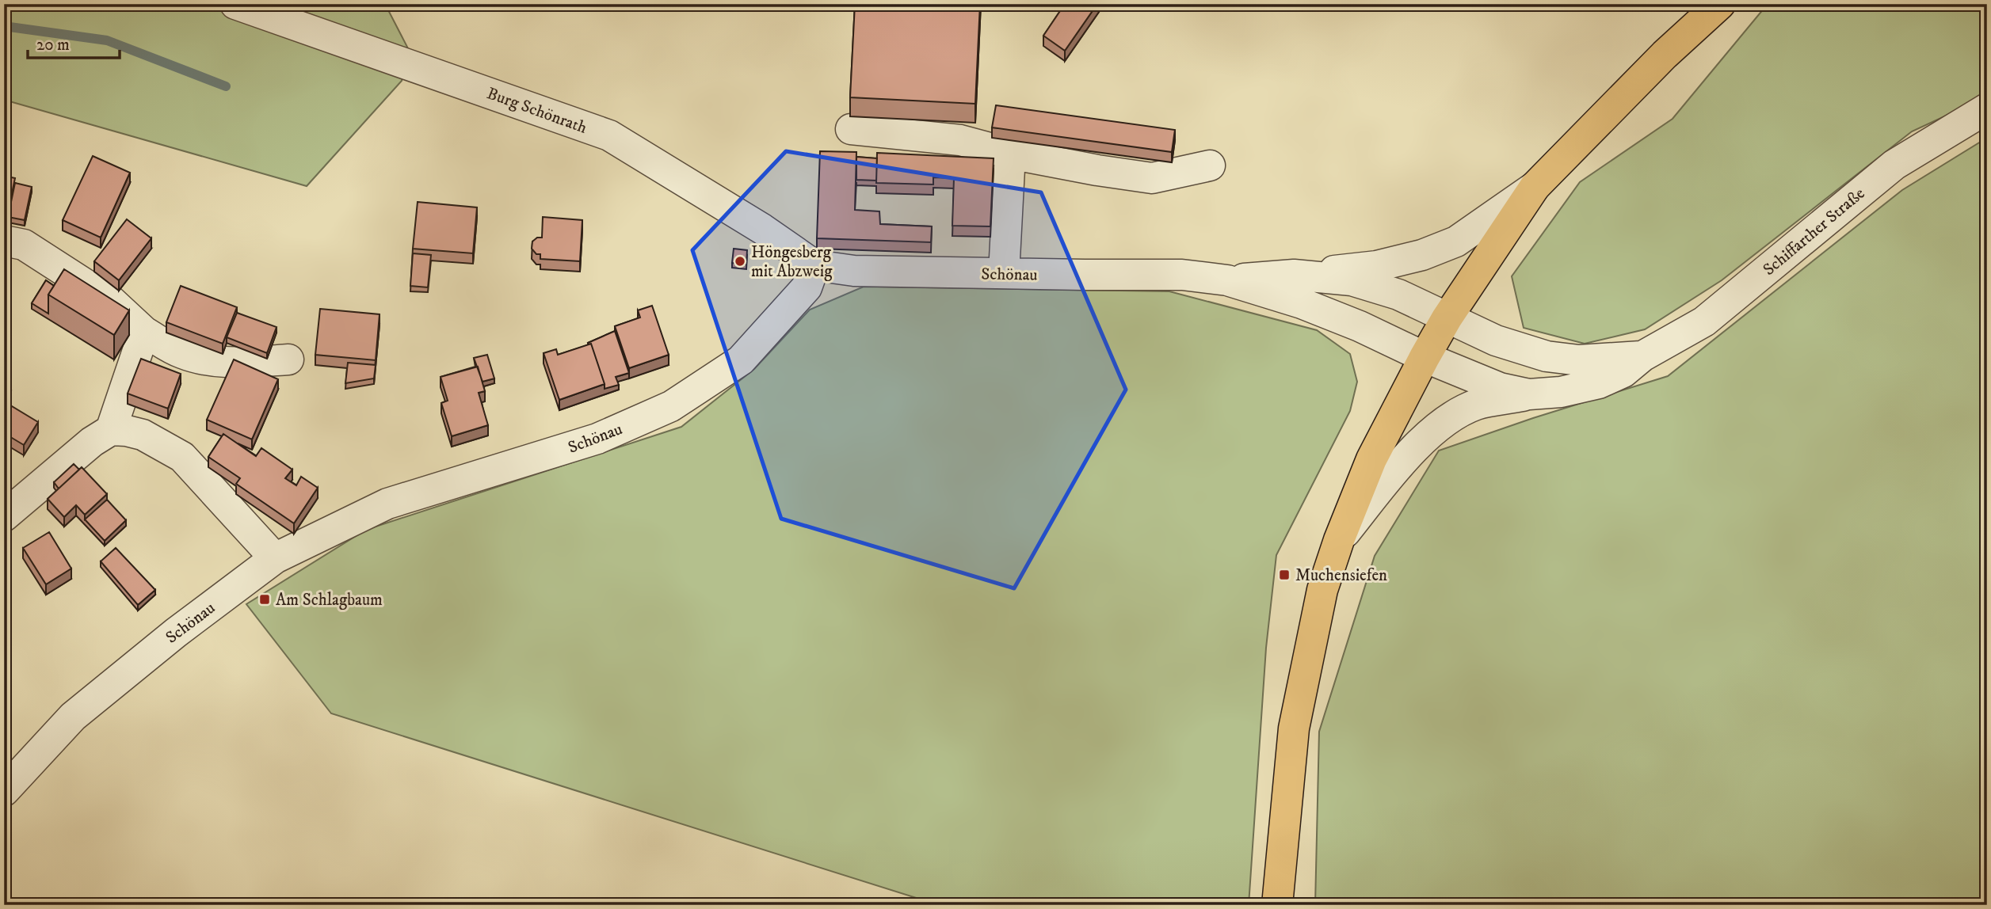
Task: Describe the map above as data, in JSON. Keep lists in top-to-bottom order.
{
  "streets": {
    "street": ["Burg Schönrath", "Schiffarther Straße", "Schönau"]
  },
  "crossings": [
    ["Burg Schönrath", "Schönau"],
    ["Schiffarther Straße", "Schönau"]
  ],
  "places": {
    "other": ["Höngesberg mit Abzweig"],
    "transit": ["Muchensiefen", "Am Schlagbaum"]
  },
  "scale_bar": "20 m"
}
